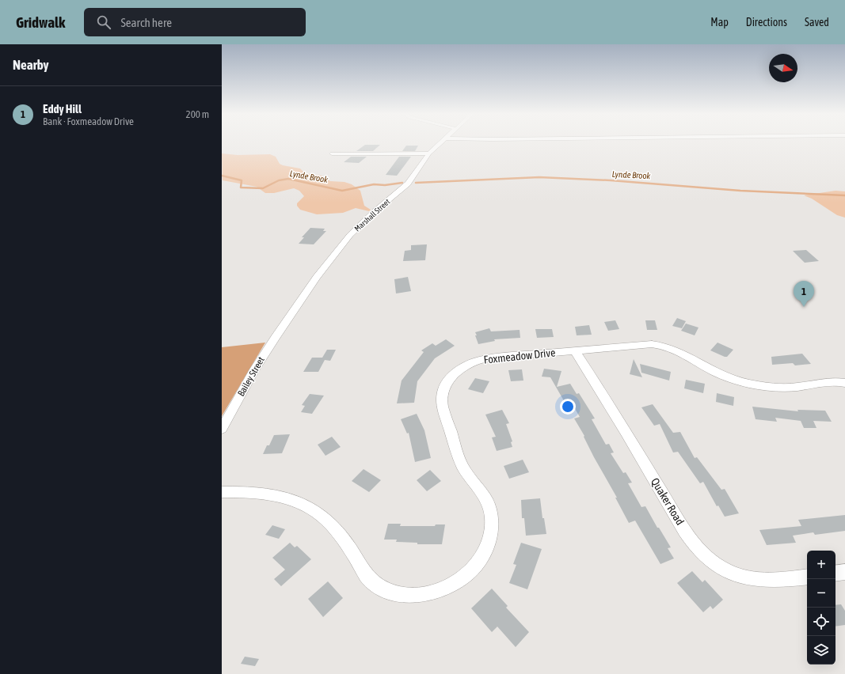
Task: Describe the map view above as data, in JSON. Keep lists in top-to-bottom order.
{
  "streets": {
    "street": [
      "Marshall Street",
      "Foxmeadow Drive",
      "Bailey Street",
      "Quaker Road"
    ]
  },
  "crossings": [
    ["Marshall Street", "Bailey Street"],
    ["Foxmeadow Drive", "Quaker Road"]
  ],
  "water": ["Lynde Brook"],
  "north": "right",
  "page": {
    "header": "Gridwalk",
    "search": "Search here",
    "nav": ["Map", "Directions", "Saved"],
    "heading": "Nearby",
    "list": [
      {
        "mark": "1",
        "name": "Eddy Hill",
        "note": "Bank · Foxmeadow Drive",
        "value": "200 m"
      }
    ],
    "pins": "1",
    "map_buttons": ["+", "−"]
  }
}
